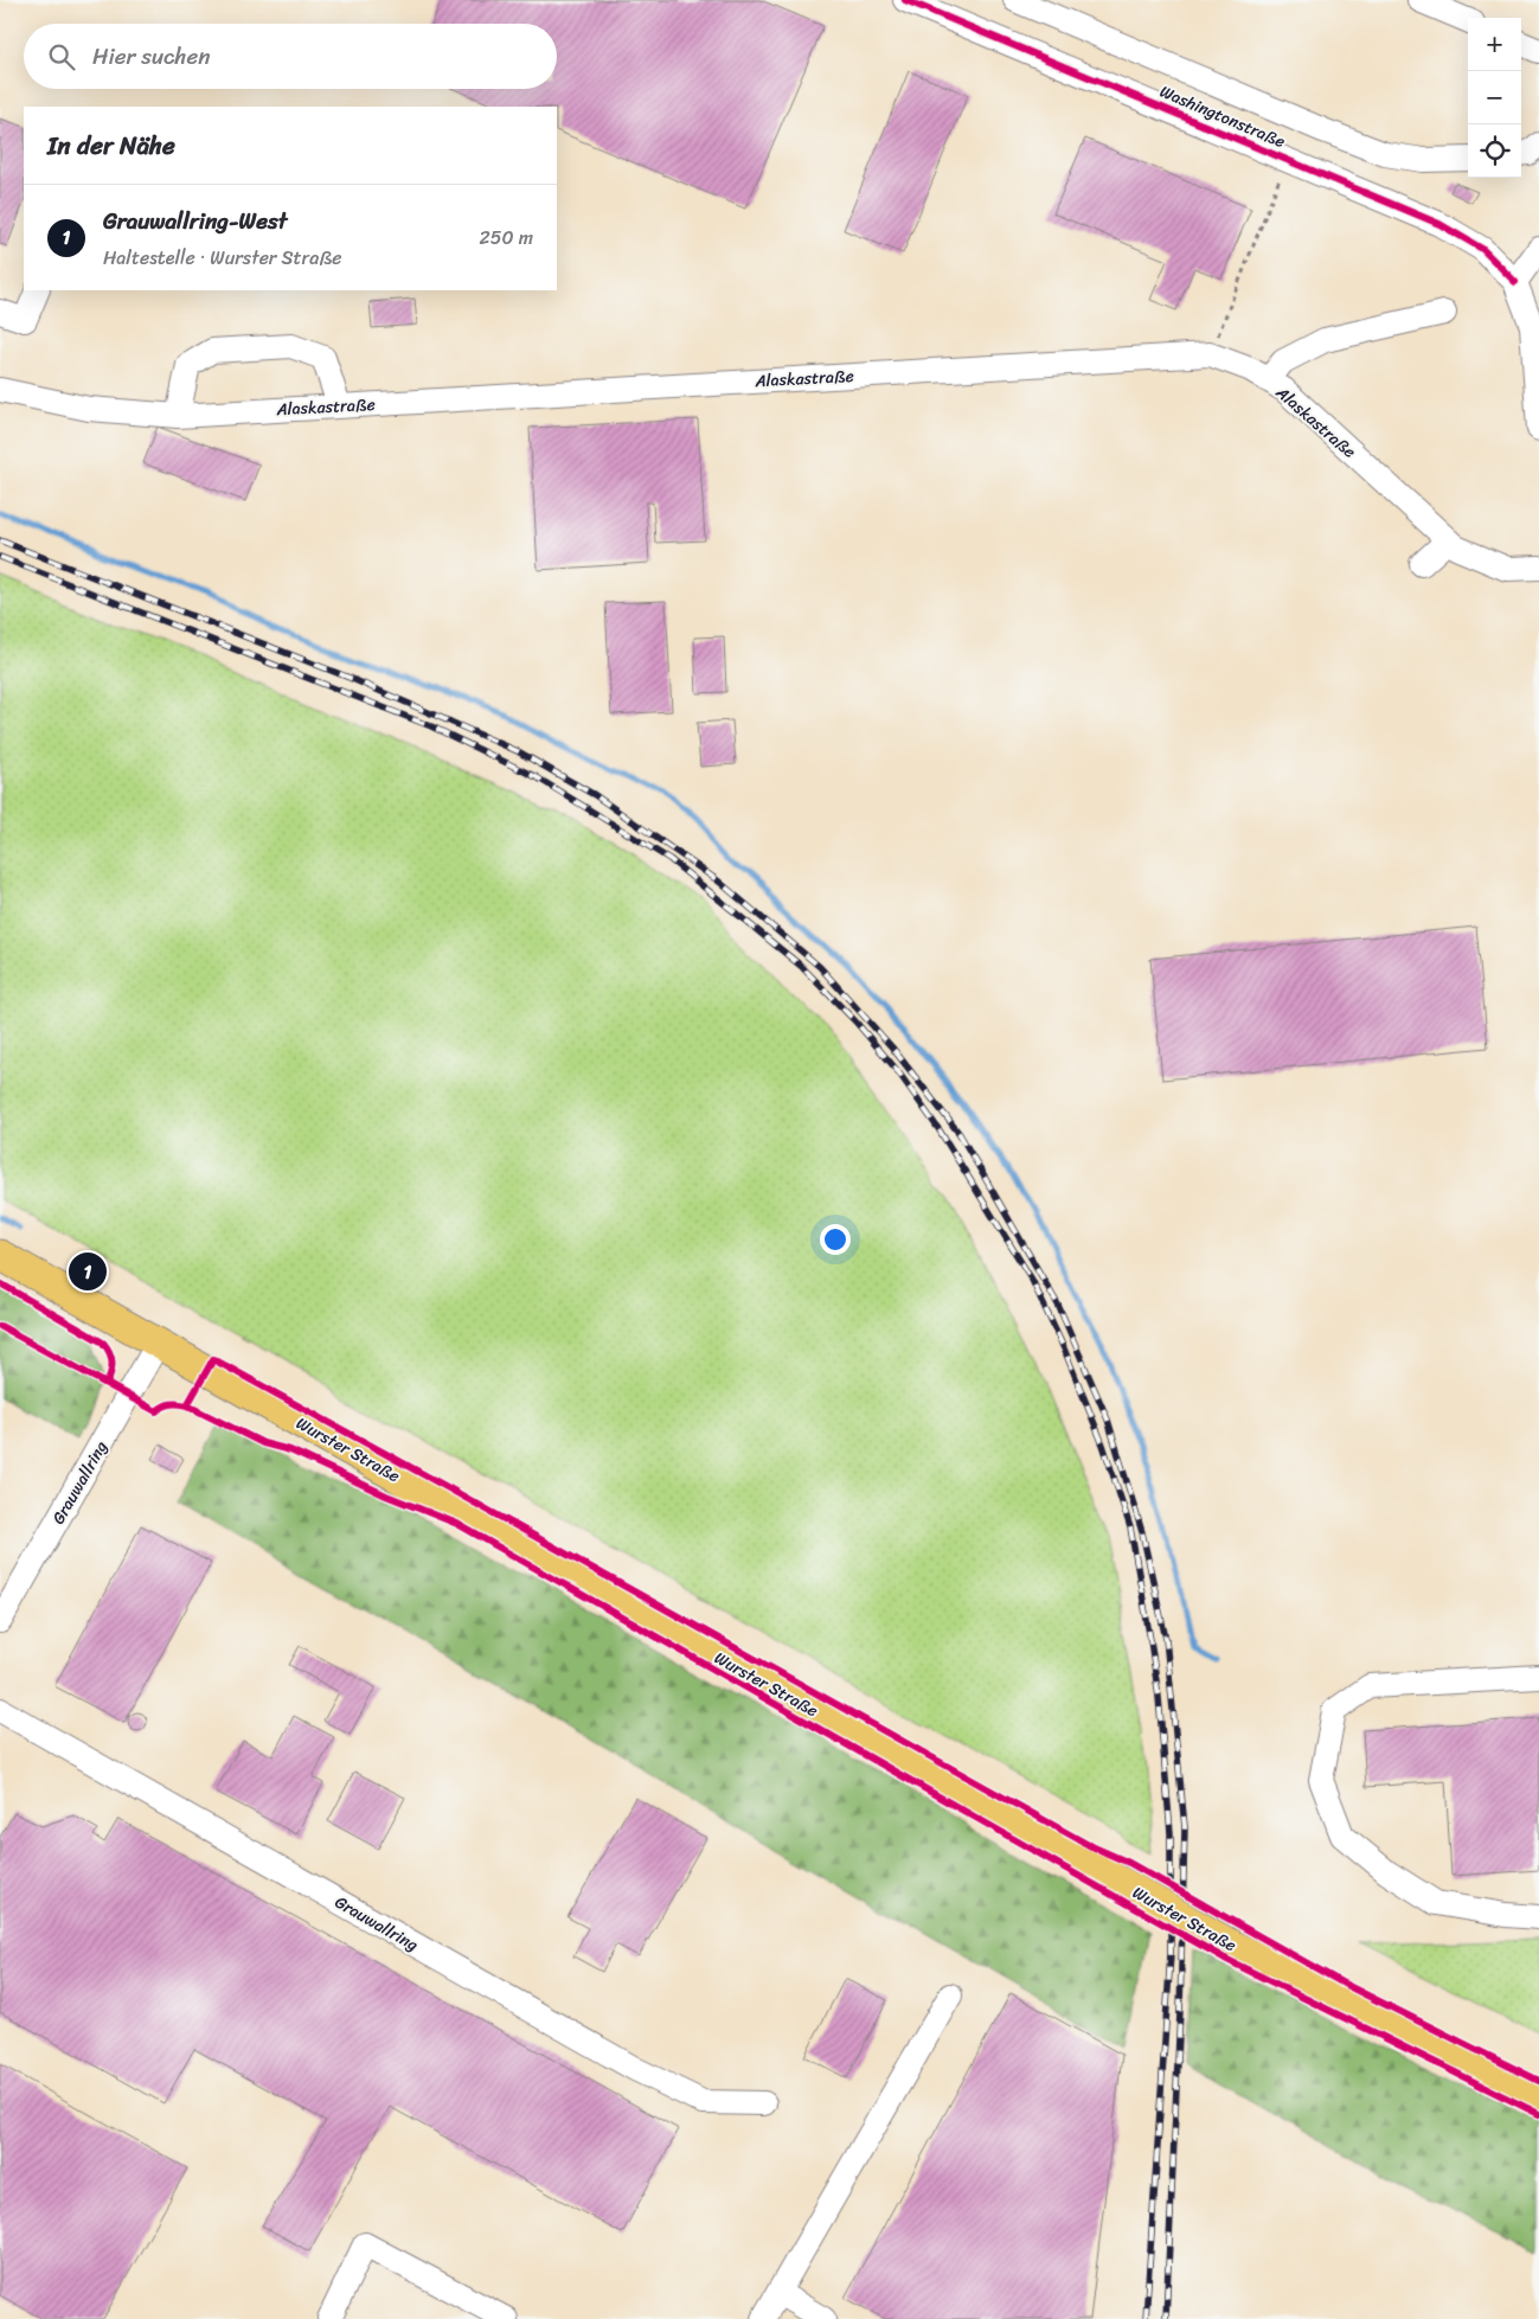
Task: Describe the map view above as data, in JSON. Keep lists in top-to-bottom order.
{
  "streets": {
    "main road": ["Wurster Straße"],
    "street": ["Washingtonstraße", "Alaskastraße", "Grauwallring"]
  },
  "crossings": [
    ["Wurster Straße", "Grauwallring"]
  ],
  "page": {
    "map_buttons": ["+", "−"],
    "search": "Hier suchen",
    "heading": "In der Nähe",
    "list": [
      {
        "mark": "1",
        "name": "Grauwallring-West",
        "note": "Haltestelle · Wurster Straße",
        "value": "250 m"
      }
    ],
    "pins": "1"
  }
}
